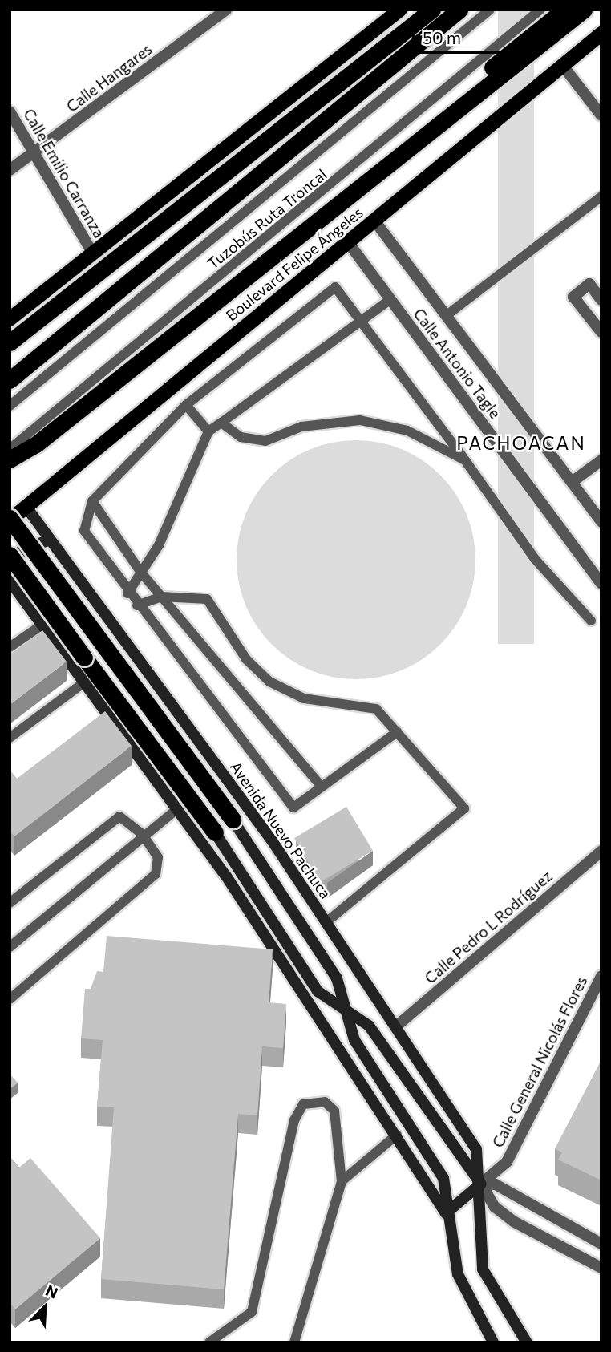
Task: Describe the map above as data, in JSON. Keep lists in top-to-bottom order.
{
  "streets": {
    "highway": ["Boulevard Felipe Ángeles"],
    "main road": ["Avenida Nuevo Pachuca"],
    "street": [
      "Calle Hangares",
      "Calle Emilio Carranza",
      "Calle Antonio Tagle",
      "Calle Pedro L Rodríguez",
      "Calle General Nicolás Flores"
    ],
    "lane": ["Tuzobús Ruta Troncal"]
  },
  "crossings": [
    ["Calle Hangares", "Calle Emilio Carranza"],
    ["Tuzobús Ruta Troncal", "Boulevard Felipe Ángeles"],
    ["Boulevard Felipe Ángeles", "Calle Antonio Tagle"],
    ["Boulevard Felipe Ángeles", "Avenida Nuevo Pachuca"],
    ["Avenida Nuevo Pachuca", "Calle Pedro L Rodríguez"],
    ["Avenida Nuevo Pachuca", "Calle General Nicolás Flores"]
  ],
  "districts": ["PACHOACAN"],
  "scale_bar": "50 m",
  "north": "top right"
}
